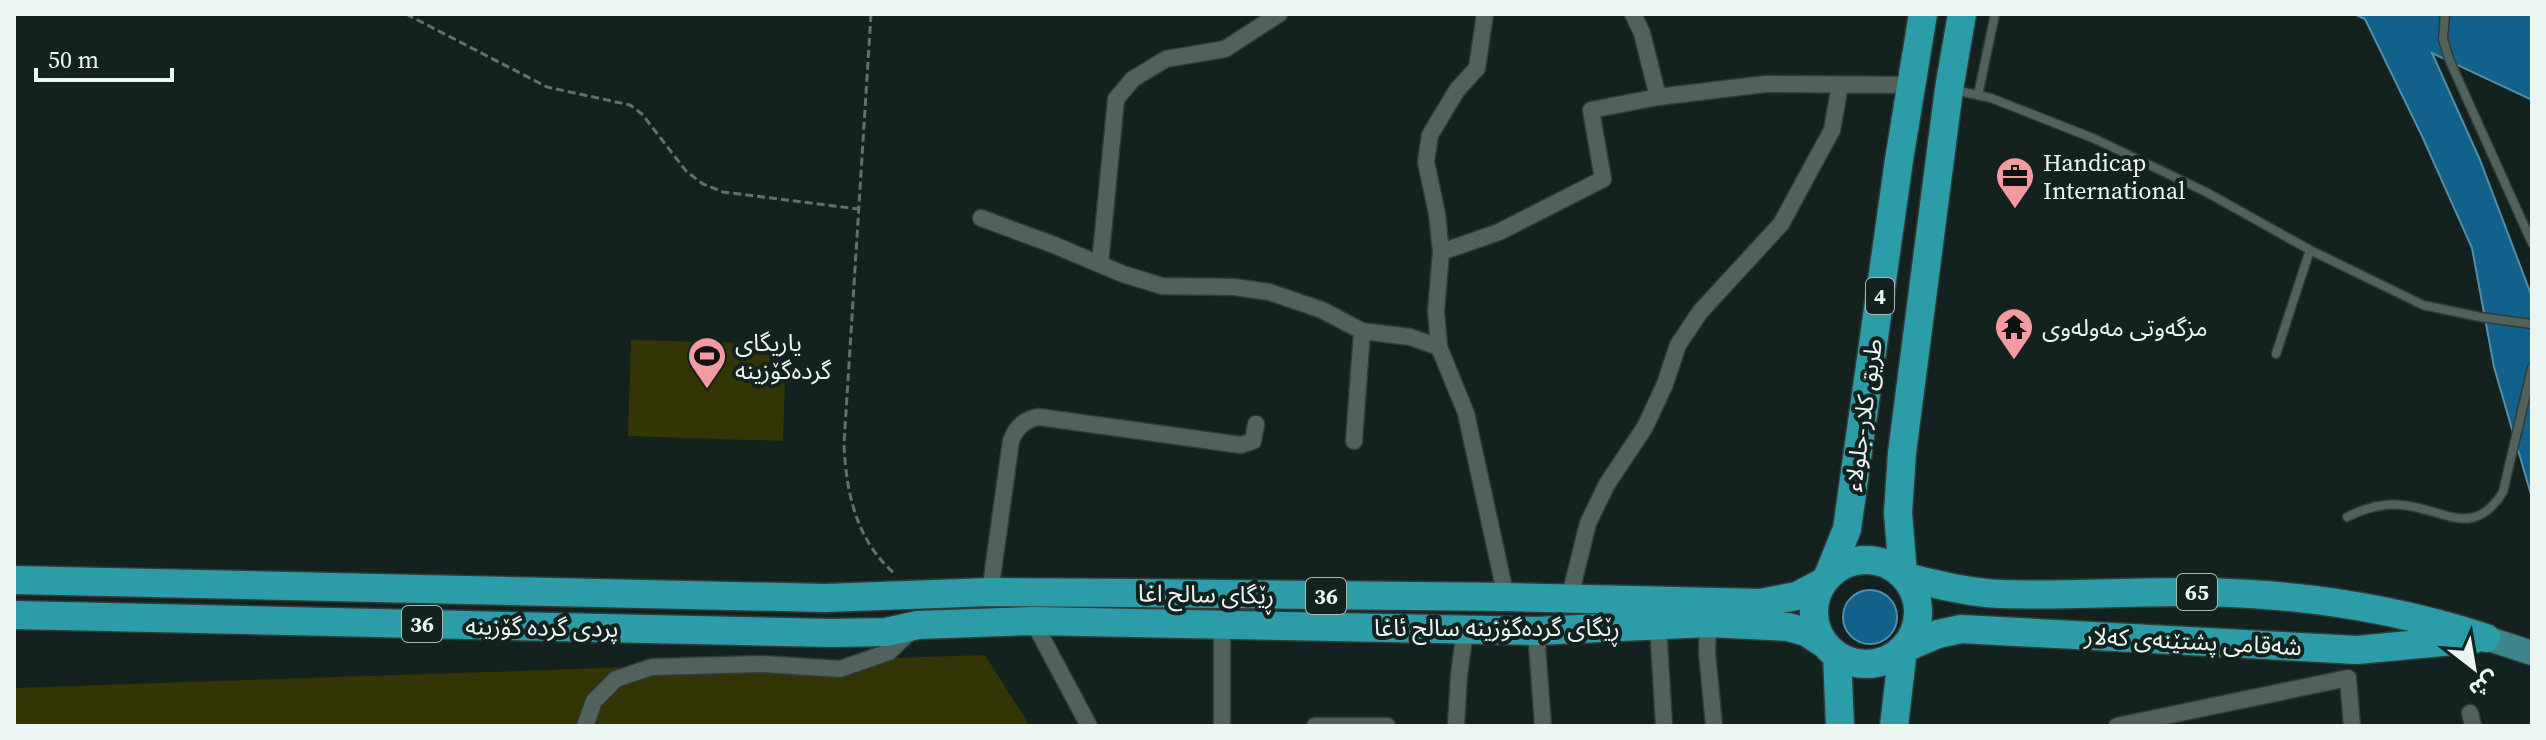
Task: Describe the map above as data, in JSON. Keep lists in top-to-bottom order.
{
  "streets": {
    "highway": [
      "4",
      "طريق كلار-جلولاء",
      "65",
      "ڕێگای سالح اغا",
      "36",
      "پردی گردە گۆزینە",
      "ڕێگای گردەگۆزینە سالح ئاغا",
      "شەقامی پشتێنەی کەلار"
    ]
  },
  "crossings": [
    ["4", "طريق كلار-جلولاء"],
    ["4", "ڕێگای سالح اغا"],
    ["4", "ڕێگای گردەگۆزینە سالح ئاغا"],
    ["4", "شەقامی پشتێنەی کەلار"],
    ["طريق كلار-جلولاء", "ڕێگای سالح اغا"],
    ["طريق كلار-جلولاء", "ڕێگای گردەگۆزینە سالح ئاغا"],
    ["طريق كلار-جلولاء", "شەقامی پشتێنەی کەلار"],
    ["ڕێگای سالح اغا", "ڕێگای گردەگۆزینە سالح ئاغا"],
    ["ڕێگای سالح اغا", "شەقامی پشتێنەی کەلار"],
    ["پردی گردە گۆزینە", "ڕێگای گردەگۆزینە سالح ئاغا"],
    ["ڕێگای گردەگۆزینە سالح ئاغا", "شەقامی پشتێنەی کەلار"]
  ],
  "places": {
    "office": ["Handicap International"],
    "temple": ["مزگەوتی مەولەوی"],
    "sports": ["یاریگای گردەگۆزینە"]
  },
  "scale_bar": "50 m",
  "north": "bottom right"
}
